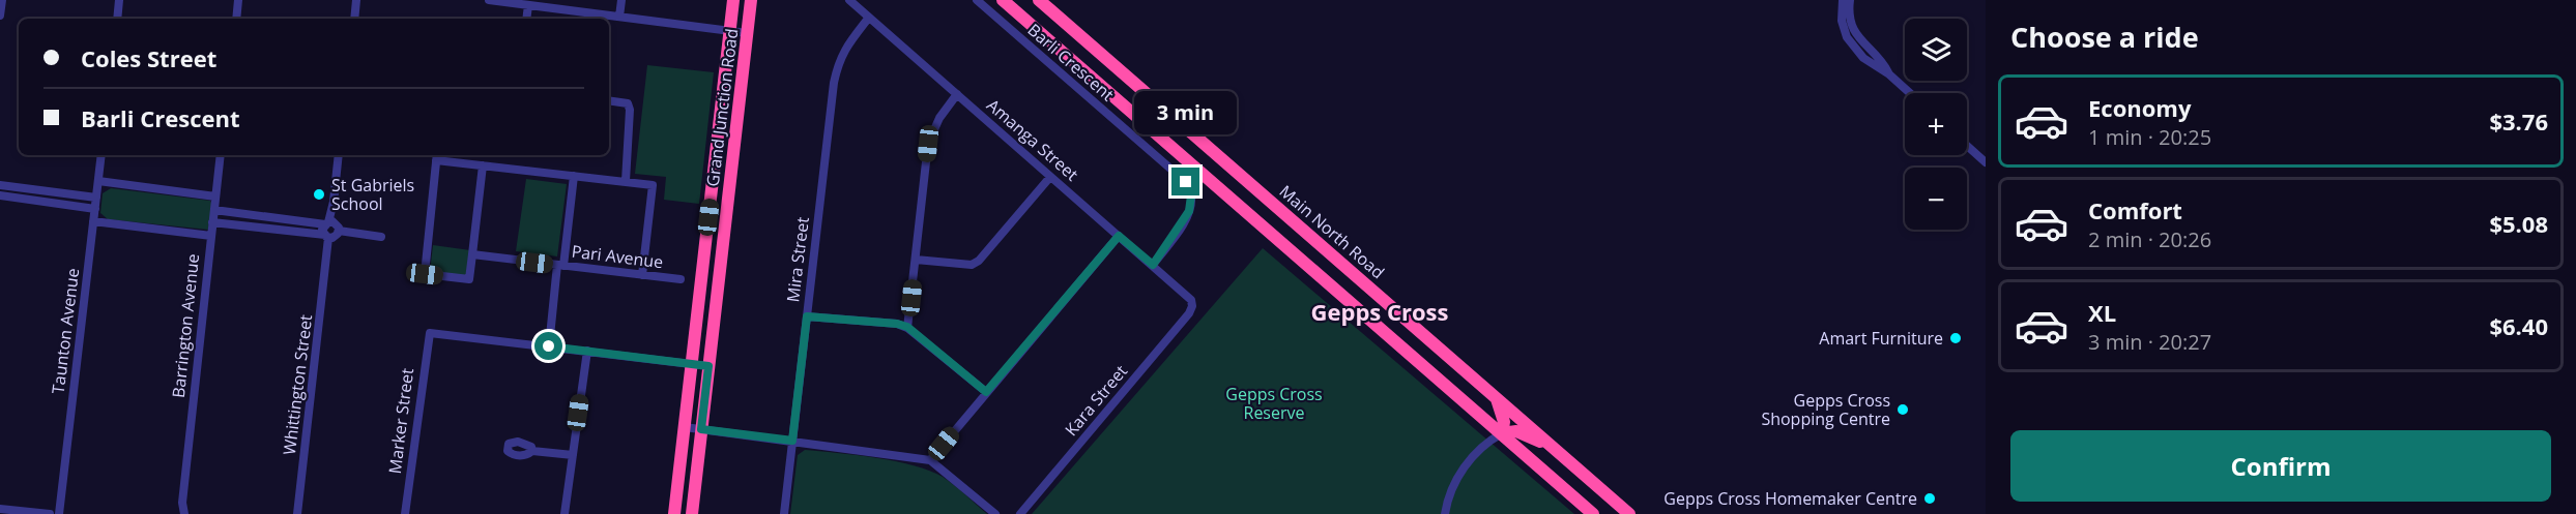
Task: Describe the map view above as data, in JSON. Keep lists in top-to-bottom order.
{
  "streets": {
    "highway": ["Grand Junction Road", "Main North Road"],
    "street": [
      "Barli Crescent",
      "Amanga Street",
      "Pari Avenue",
      "Mira Street",
      "Barrington Avenue",
      "Taunton Avenue",
      "Whittington Street",
      "Kara Street",
      "Marker Street"
    ]
  },
  "crossings": [
    ["Barli Crescent", "Amanga Street"],
    ["Amanga Street", "Mira Street"],
    ["Amanga Street", "Kara Street"]
  ],
  "districts": ["Gepps Cross"],
  "parks": ["Gepps Cross Reserve"],
  "places": [
    "St Gabriels School",
    "Amart Furniture",
    "Gepps Cross Shopping Centre",
    "Gepps Cross Homemaker Centre"
  ],
  "page": {
    "heading": "Choose a ride",
    "map_buttons": ["+", "−"],
    "banner": ["Coles Street", "Barli Crescent"],
    "list": [
      {
        "name": "Economy",
        "note": "1 min · 20:25",
        "value": "$3.76"
      },
      {
        "name": "Comfort",
        "note": "2 min · 20:26",
        "value": "$5.08"
      },
      {
        "name": "XL",
        "note": "3 min · 20:27",
        "value": "$6.40"
      }
    ],
    "bubble": "3 min",
    "buttons": "Confirm"
  }
}
